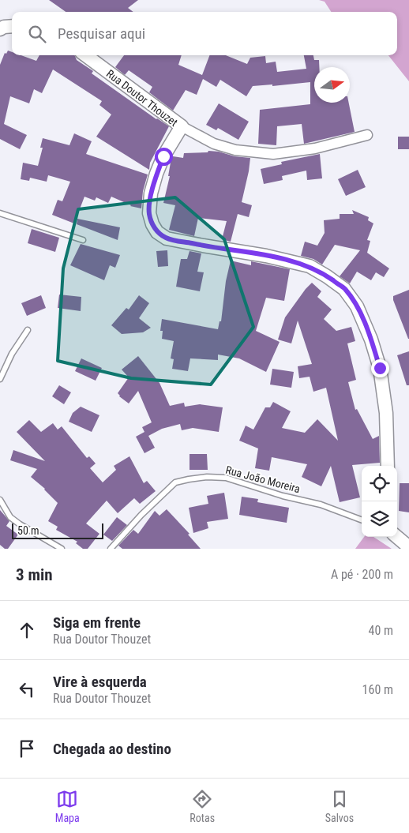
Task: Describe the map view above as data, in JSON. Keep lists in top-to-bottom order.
{
  "streets": {
    "street": ["Rua Doutor Thouzet"],
    "lane": ["Rua João Moreira"]
  },
  "scale_bar": "50 m",
  "north": "right",
  "page": {
    "search": "Pesquisar aqui",
    "scale": "50 m",
    "heading": ["3 min", "A pé · 200 m"],
    "list": [
      ["Siga em frente", "Rua Doutor Thouzet", "40 m"],
      ["Vire à esquerda", "Rua Doutor Thouzet", "160 m"],
      "Chegada ao destino"
    ],
    "nav": ["Mapa", "Rotas", "Salvos"]
  }
}
